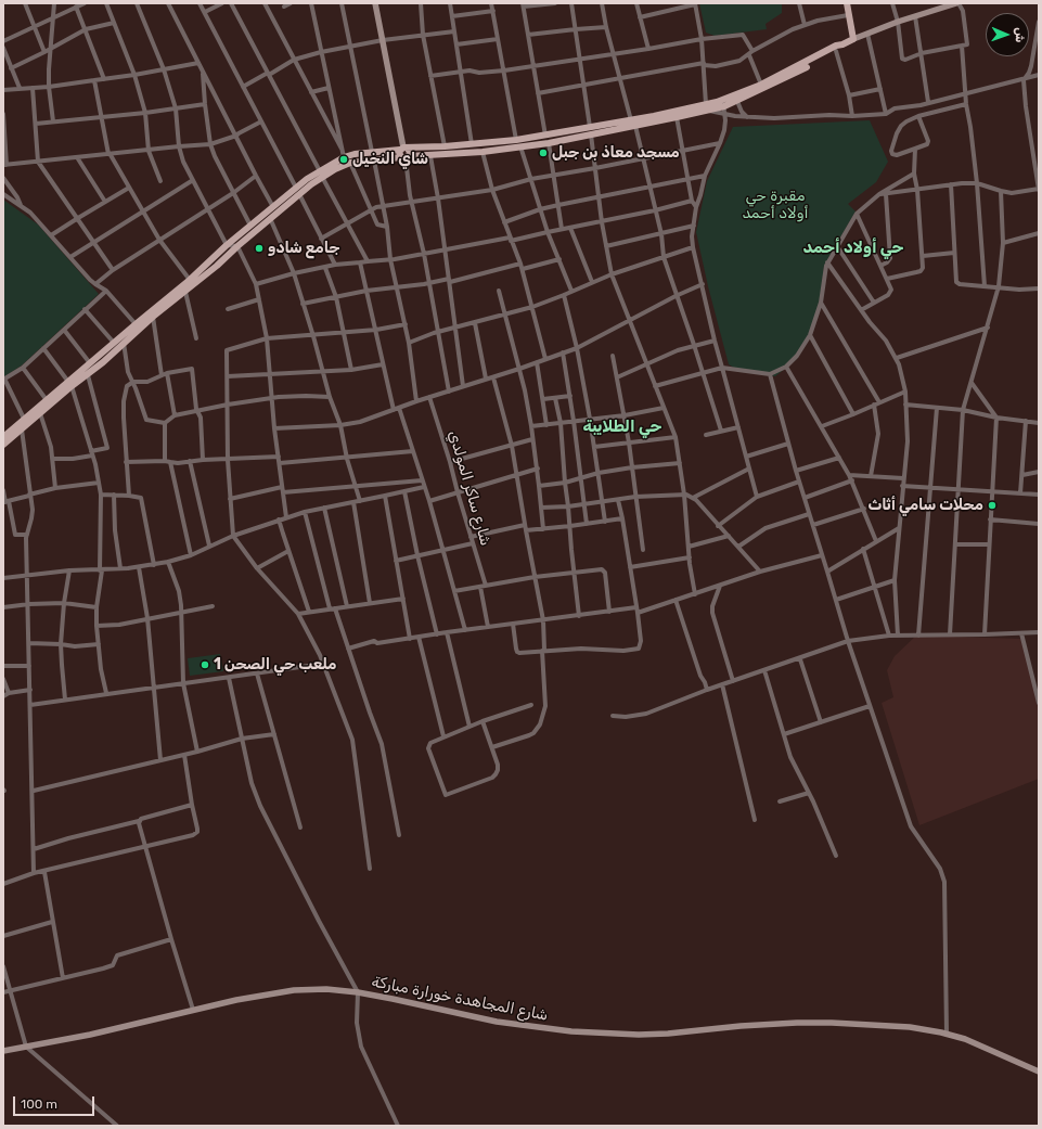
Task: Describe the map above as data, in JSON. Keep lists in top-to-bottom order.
{
  "streets": {
    "street": ["شارع ساكر المولدي", "شارع المجاهدة خورارة مباركة"]
  },
  "districts": ["حي أولاد أحمد", "حي الطلايبة"],
  "parks": ["مقبرة حي أولاد أحمد"],
  "places": [
    "مسجد معاذ بن جبل",
    "شاي النخيل",
    "جامع شادو",
    "محلات سامي أثاث",
    "ملعب حي الصحن 1"
  ],
  "scale_bar": "100 m",
  "north": "right"
}
